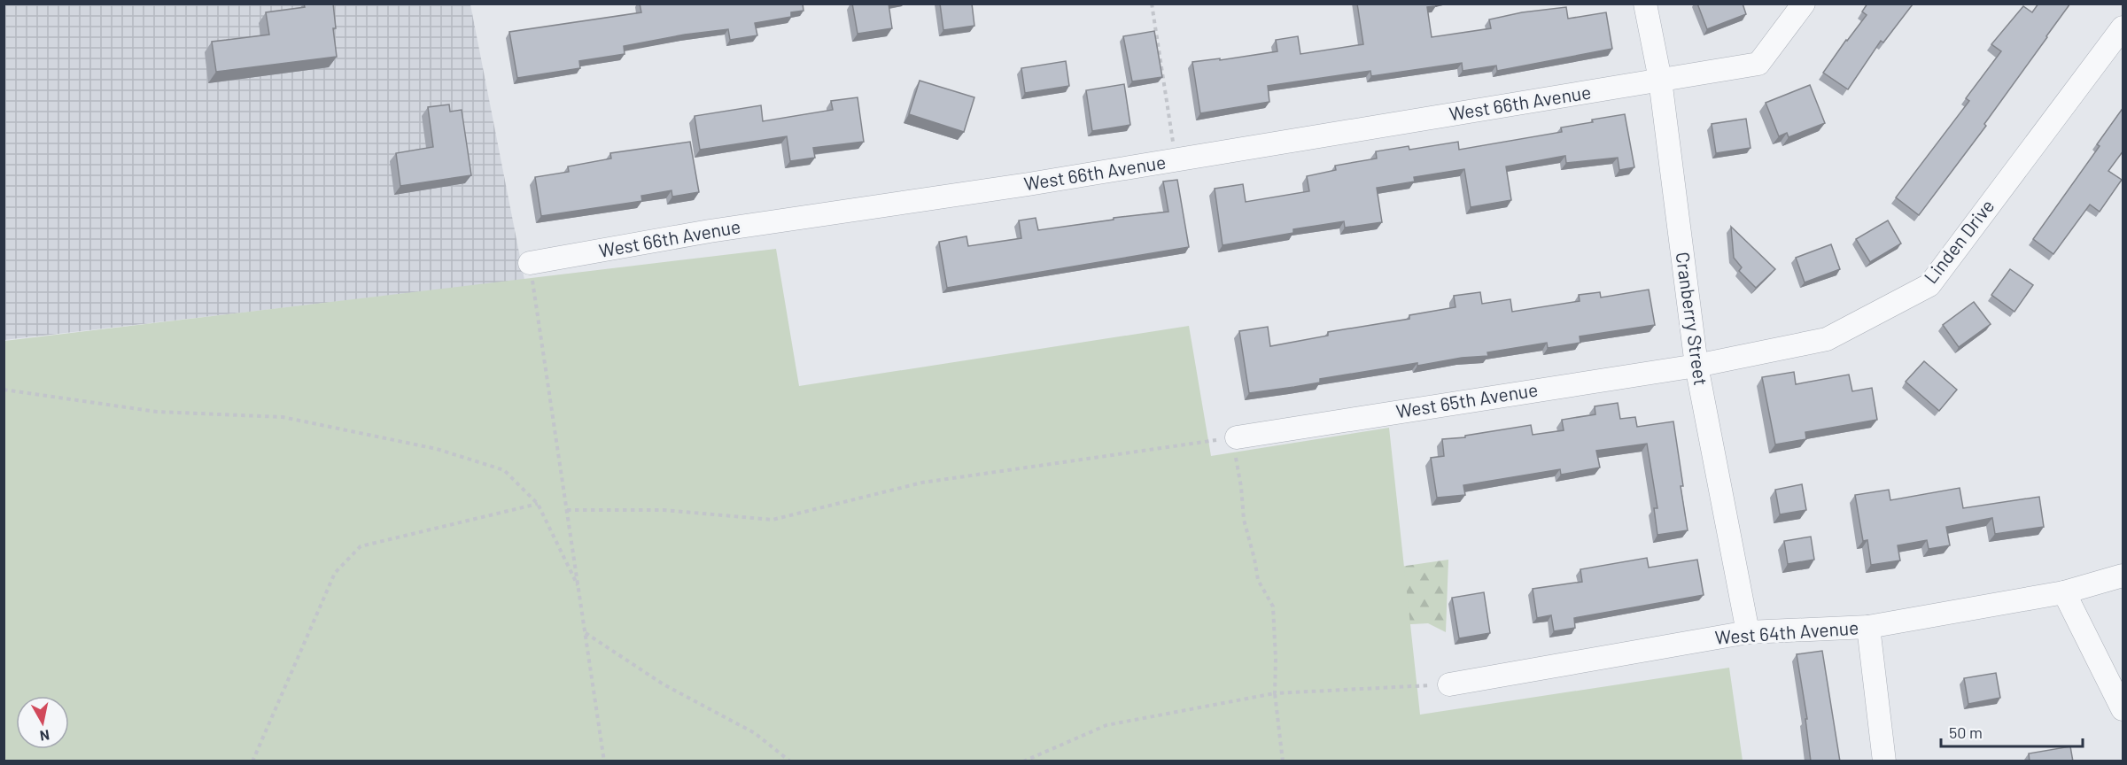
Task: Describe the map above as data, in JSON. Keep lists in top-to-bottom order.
{
  "streets": {
    "street": [
      "West 66th Avenue",
      "Linden Drive",
      "Cranberry Street",
      "West 65th Avenue",
      "West 64th Avenue"
    ]
  },
  "crossings": [
    ["West 66th Avenue", "Cranberry Street"],
    ["Linden Drive", "Cranberry Street"],
    ["Linden Drive", "West 65th Avenue"],
    ["Cranberry Street", "West 65th Avenue"],
    ["Cranberry Street", "West 64th Avenue"]
  ],
  "scale_bar": "50 m",
  "north": "bottom"
}
